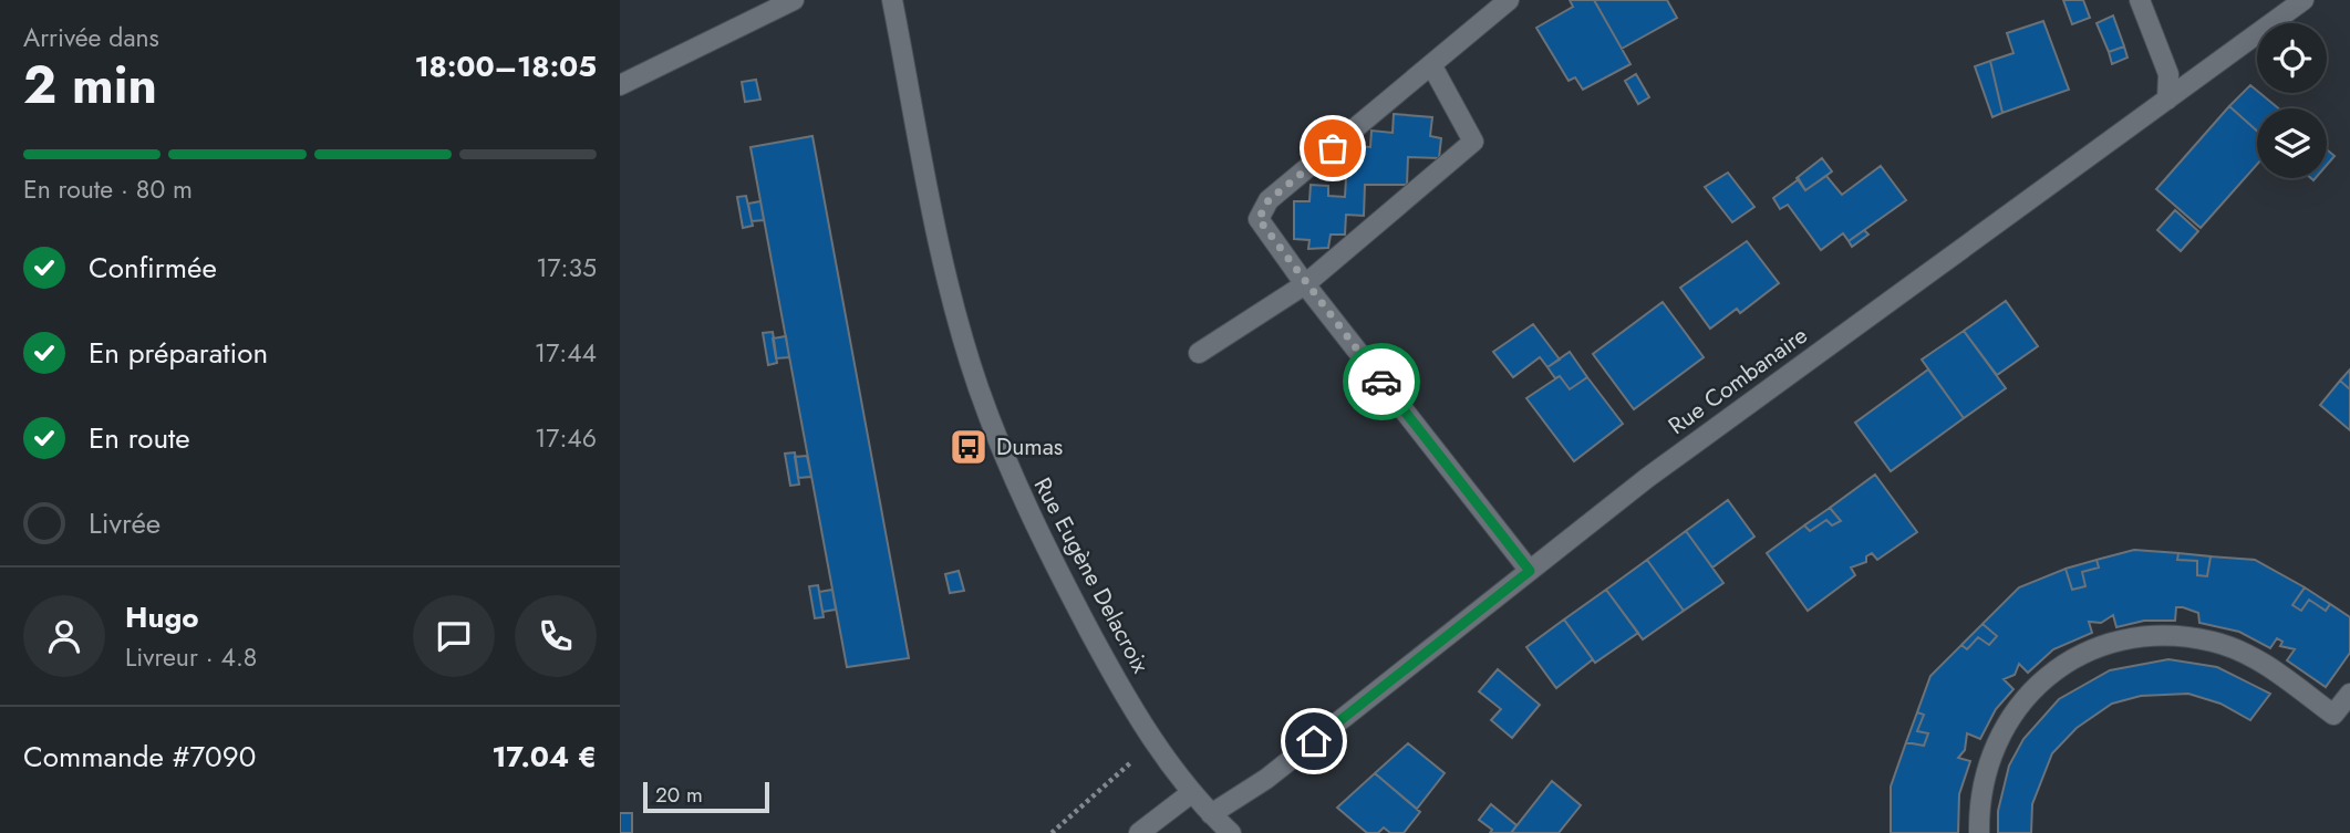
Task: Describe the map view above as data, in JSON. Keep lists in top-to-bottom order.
{
  "streets": {
    "street": ["Rue Combanaire", "Rue Eugène Delacroix"]
  },
  "crossings": [
    ["Rue Combanaire", "Rue Eugène Delacroix"]
  ],
  "places": {
    "bus stop": ["Dumas"]
  },
  "scale_bar": "20 m",
  "page": {
    "heading": ["2 min", "Arrivée dans", "18:00–18:05"],
    "panel": [
      "Hugo",
      "Livreur · 4.8",
      "Commande #7090",
      "17.04 €"
    ],
    "bar": "En route · 80 m",
    "list": [
      ["Confirmée", "17:35"],
      ["En préparation", "17:44"],
      ["En route", "17:46"],
      "Livrée"
    ],
    "scale": "20 m"
  }
}
